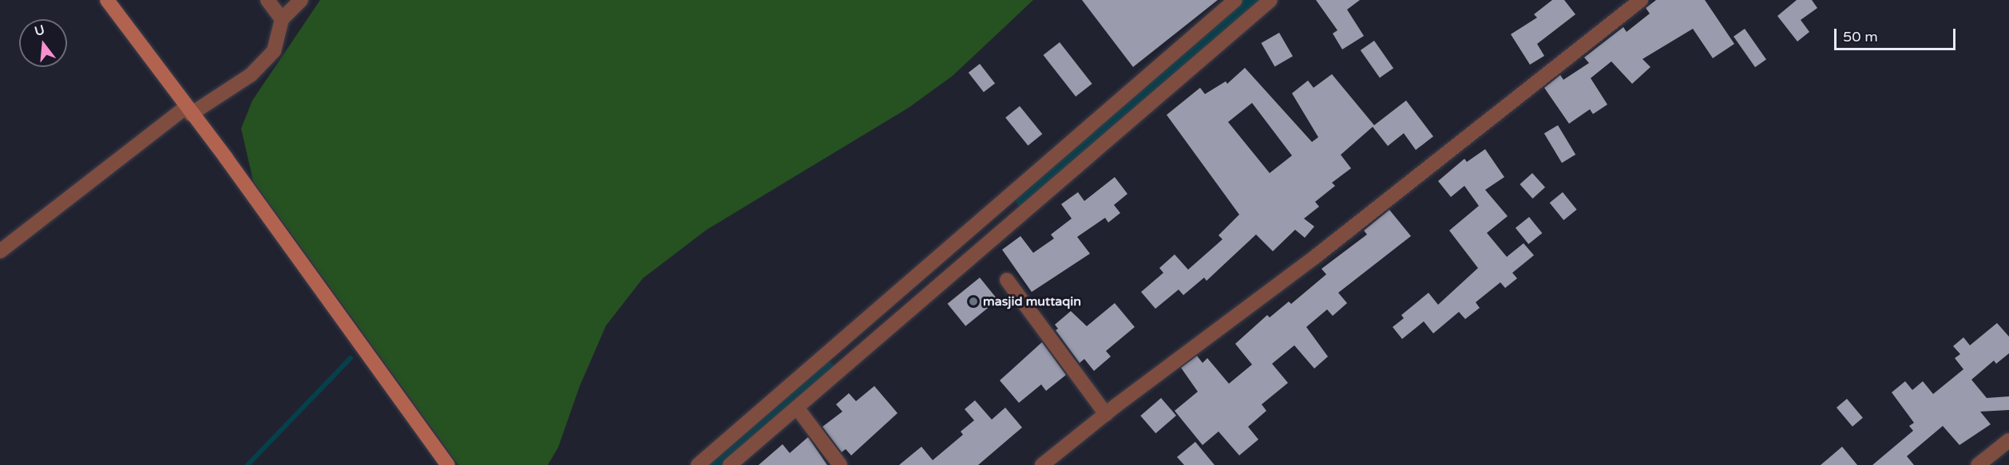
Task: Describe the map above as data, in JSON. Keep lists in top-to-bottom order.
{
  "places": ["masjid muttaqin"],
  "scale_bar": "50 m",
  "north": "top"
}
